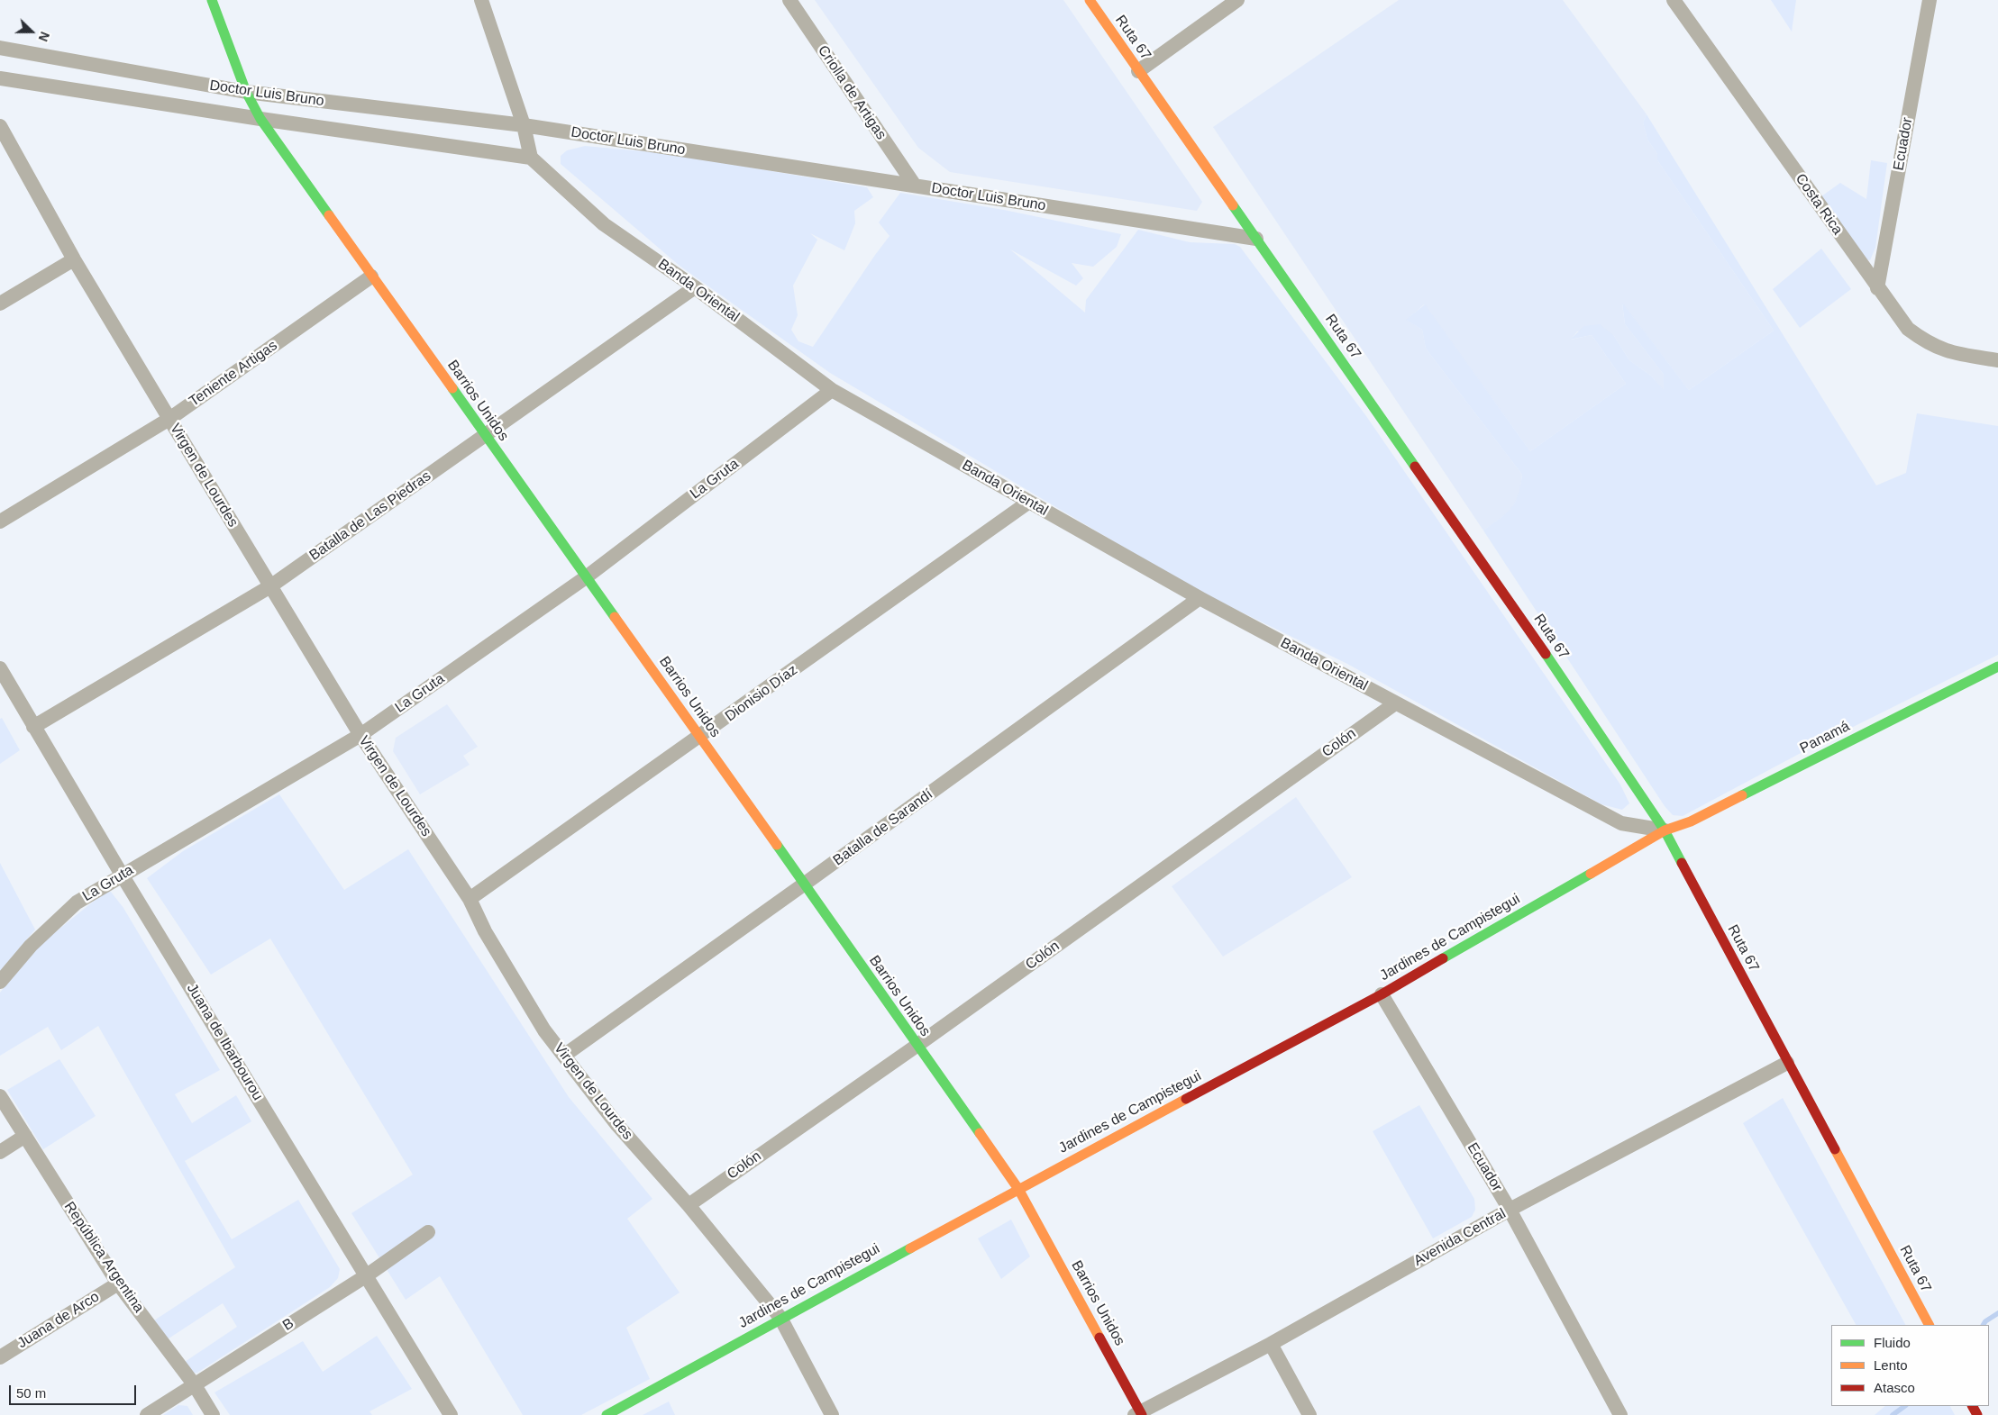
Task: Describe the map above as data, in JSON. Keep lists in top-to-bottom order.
{
  "streets": {
    "street": [
      "Ruta 67",
      "Criolla de Artigas",
      "Doctor Luis Bruno",
      "Ecuador",
      "Costa Rica",
      "Banda Oriental",
      "Teniente Artigas",
      "Barrios Unidos",
      "Virgen de Lourdes",
      "La Gruta",
      "Batalla de Las Piedras",
      "Dionisio Díaz",
      "Panamá",
      "Colón",
      "Batalla de Sarandí",
      "Jardines de Campistegui",
      "Juana de Ibarbourou",
      "Avenida Central",
      "República Argentina",
      "Juana de Arco",
      "B"
    ]
  },
  "crossings": [
    ["Ruta 67", "Doctor Luis Bruno"],
    ["Ruta 67", "Banda Oriental"],
    ["Ruta 67", "Panamá"],
    ["Ruta 67", "Jardines de Campistegui"],
    ["Ruta 67", "Avenida Central"],
    ["Criolla de Artigas", "Doctor Luis Bruno"],
    ["Doctor Luis Bruno", "Banda Oriental"],
    ["Doctor Luis Bruno", "Barrios Unidos"],
    ["Ecuador", "Costa Rica"],
    ["Ecuador", "Jardines de Campistegui"],
    ["Ecuador", "Avenida Central"],
    ["Banda Oriental", "La Gruta"],
    ["Banda Oriental", "Batalla de Las Piedras"],
    ["Banda Oriental", "Dionisio Díaz"],
    ["Banda Oriental", "Panamá"],
    ["Banda Oriental", "Colón"],
    ["Banda Oriental", "Batalla de Sarandí"],
    ["Banda Oriental", "Jardines de Campistegui"],
    ["Teniente Artigas", "Barrios Unidos"],
    ["Teniente Artigas", "Virgen de Lourdes"],
    ["Barrios Unidos", "La Gruta"],
    ["Barrios Unidos", "Batalla de Las Piedras"],
    ["Barrios Unidos", "Dionisio Díaz"],
    ["Barrios Unidos", "Colón"],
    ["Barrios Unidos", "Batalla de Sarandí"],
    ["Barrios Unidos", "Jardines de Campistegui"],
    ["Barrios Unidos", "Avenida Central"],
    ["Virgen de Lourdes", "La Gruta"],
    ["Virgen de Lourdes", "Batalla de Las Piedras"],
    ["Virgen de Lourdes", "Dionisio Díaz"],
    ["Virgen de Lourdes", "Colón"],
    ["Virgen de Lourdes", "Batalla de Sarandí"],
    ["Virgen de Lourdes", "Jardines de Campistegui"],
    ["La Gruta", "Juana de Ibarbourou"],
    ["Batalla de Las Piedras", "Juana de Ibarbourou"],
    ["Panamá", "Jardines de Campistegui"],
    ["Juana de Ibarbourou", "B"],
    ["República Argentina", "Juana de Arco"],
    ["República Argentina", "B"]
  ],
  "legend": ["Fluido", "Lento", "Atasco"],
  "scale_bar": "50 m",
  "north": "right"
}
